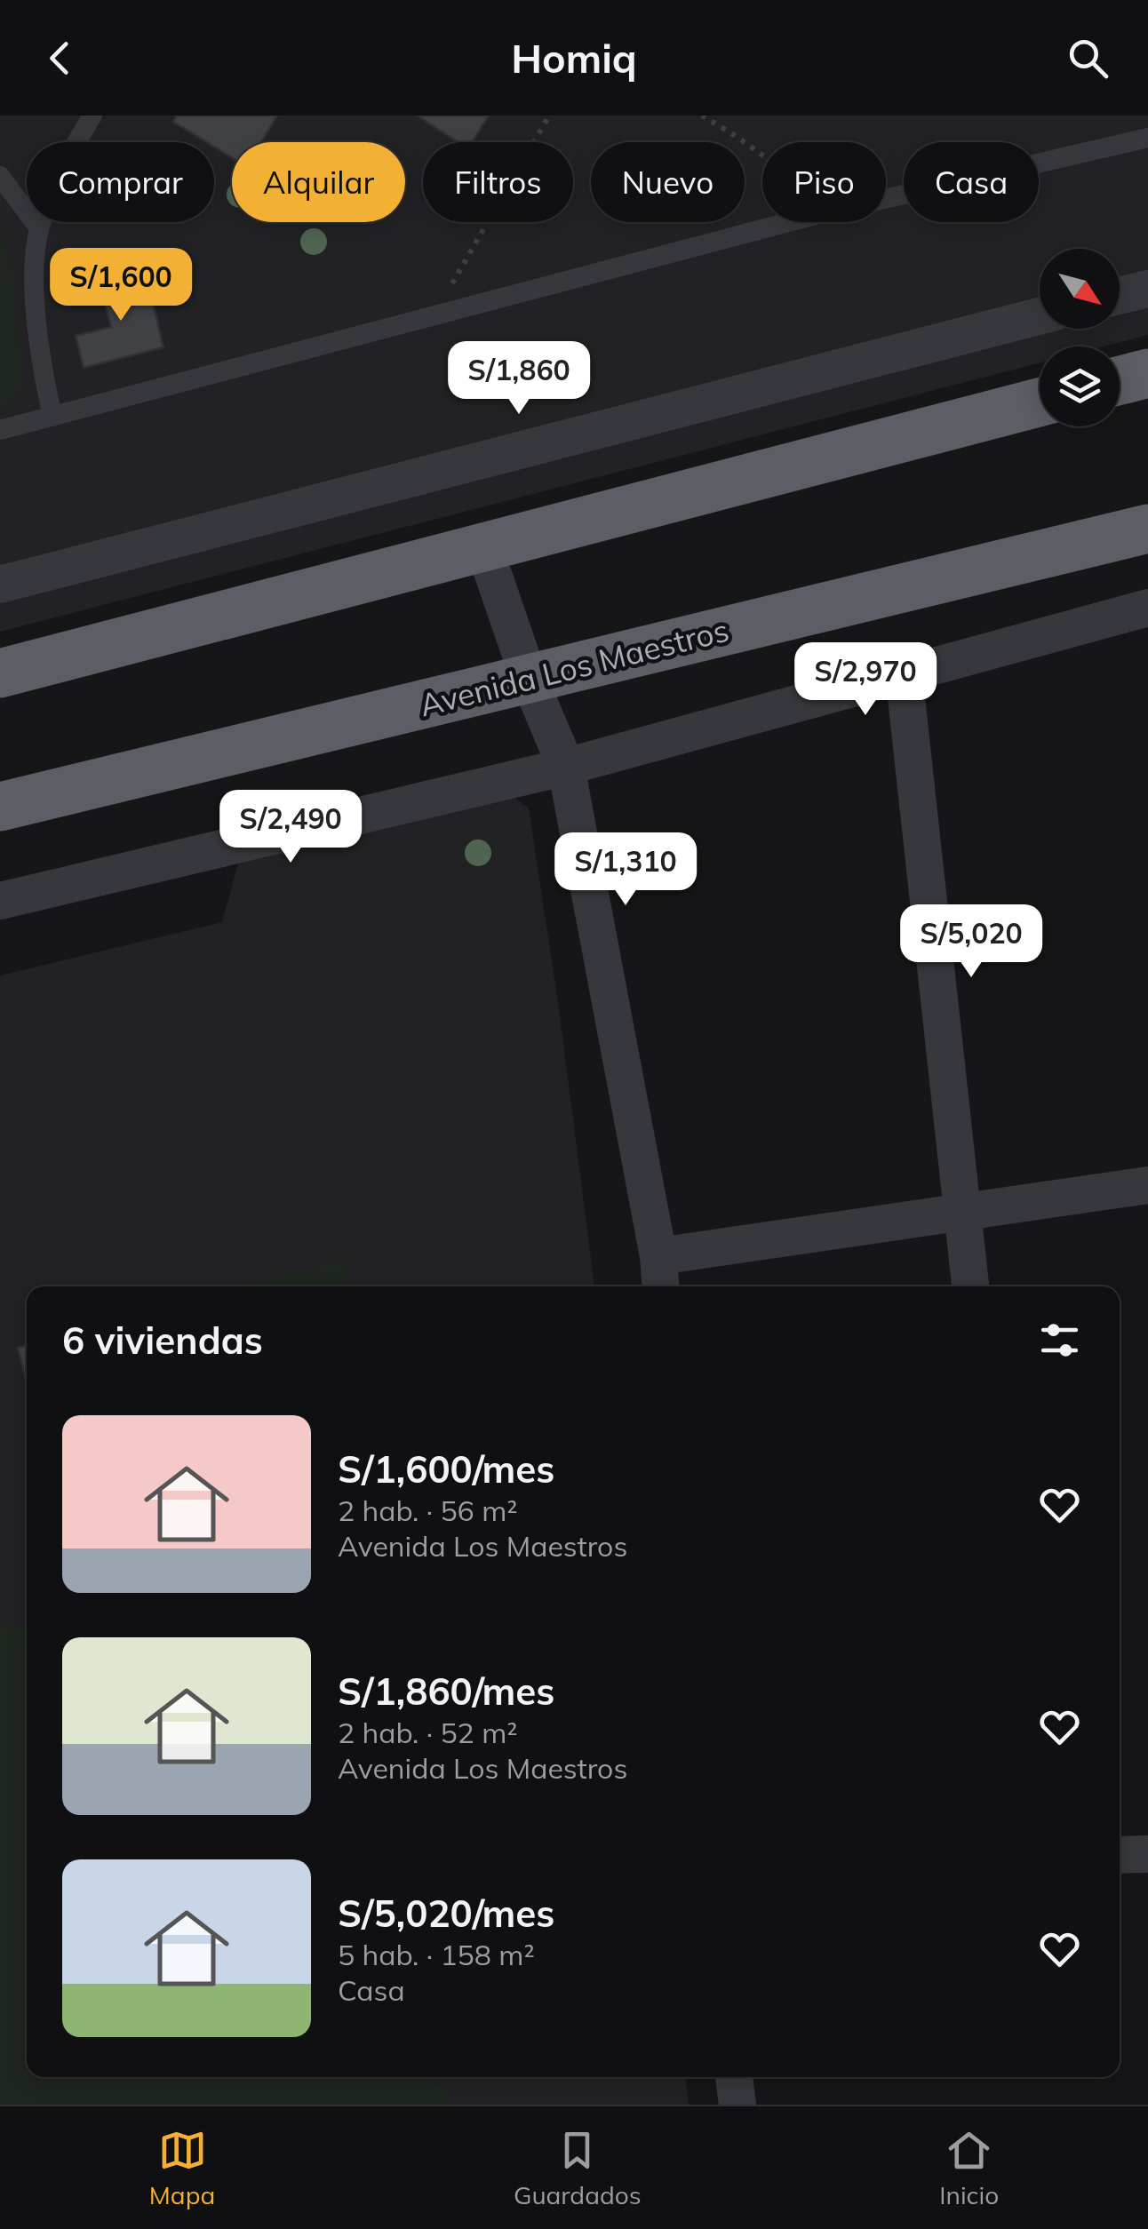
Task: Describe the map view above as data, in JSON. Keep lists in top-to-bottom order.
{
  "streets": {
    "highway": ["Avenida Los Maestros"]
  },
  "north": "bottom right",
  "page": {
    "header": "Homiq",
    "chip": [
      "Comprar",
      "Alquilar",
      "Filtros",
      "Nuevo",
      "Piso",
      "Casa"
    ],
    "price": [
      "S/1,600",
      "S/1,860",
      "S/2,970",
      "S/2,490",
      "S/1,310",
      "S/5,020"
    ],
    "heading": "6 viviendas",
    "list": [
      {
        "name": "S/1,600/mes",
        "note": "2 hab. · 56 m² · Avenida Los Maestros"
      },
      {
        "name": "S/1,860/mes",
        "note": "2 hab. · 52 m² · Avenida Los Maestros"
      },
      {
        "name": "S/5,020/mes",
        "note": "5 hab. · 158 m² · Casa"
      }
    ],
    "tabs": ["Mapa", "Guardados", "Inicio"]
  }
}
